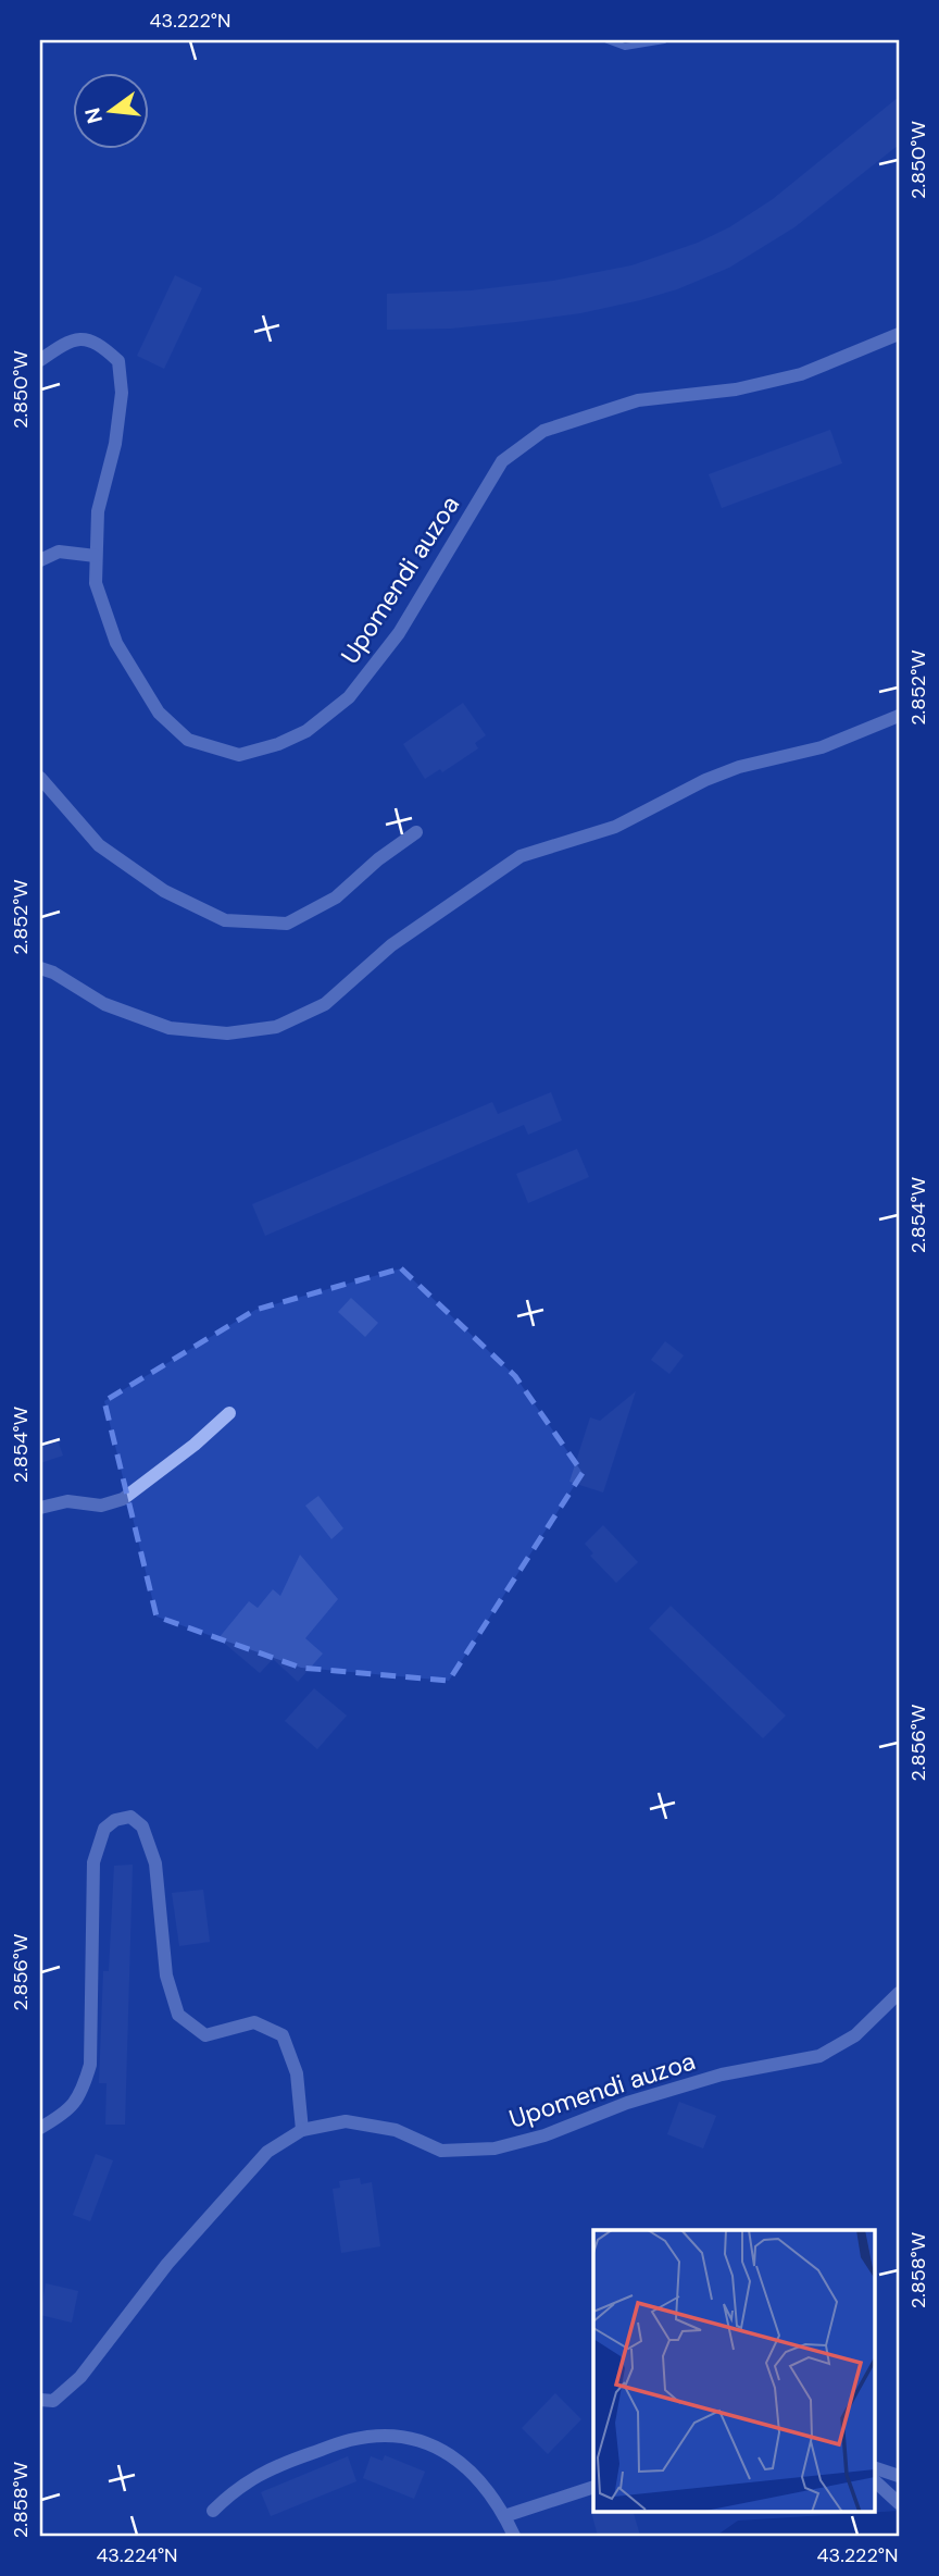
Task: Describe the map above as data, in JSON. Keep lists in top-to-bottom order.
{
  "streets": {
    "lane": ["Upomendi auzoa"]
  },
  "north": "left",
  "coordinates": [
    "43.222°N",
    "2.850°W",
    "2.852°W",
    "2.854°W",
    "2.856°W",
    "2.858°W",
    "43.224°N"
  ]
}
